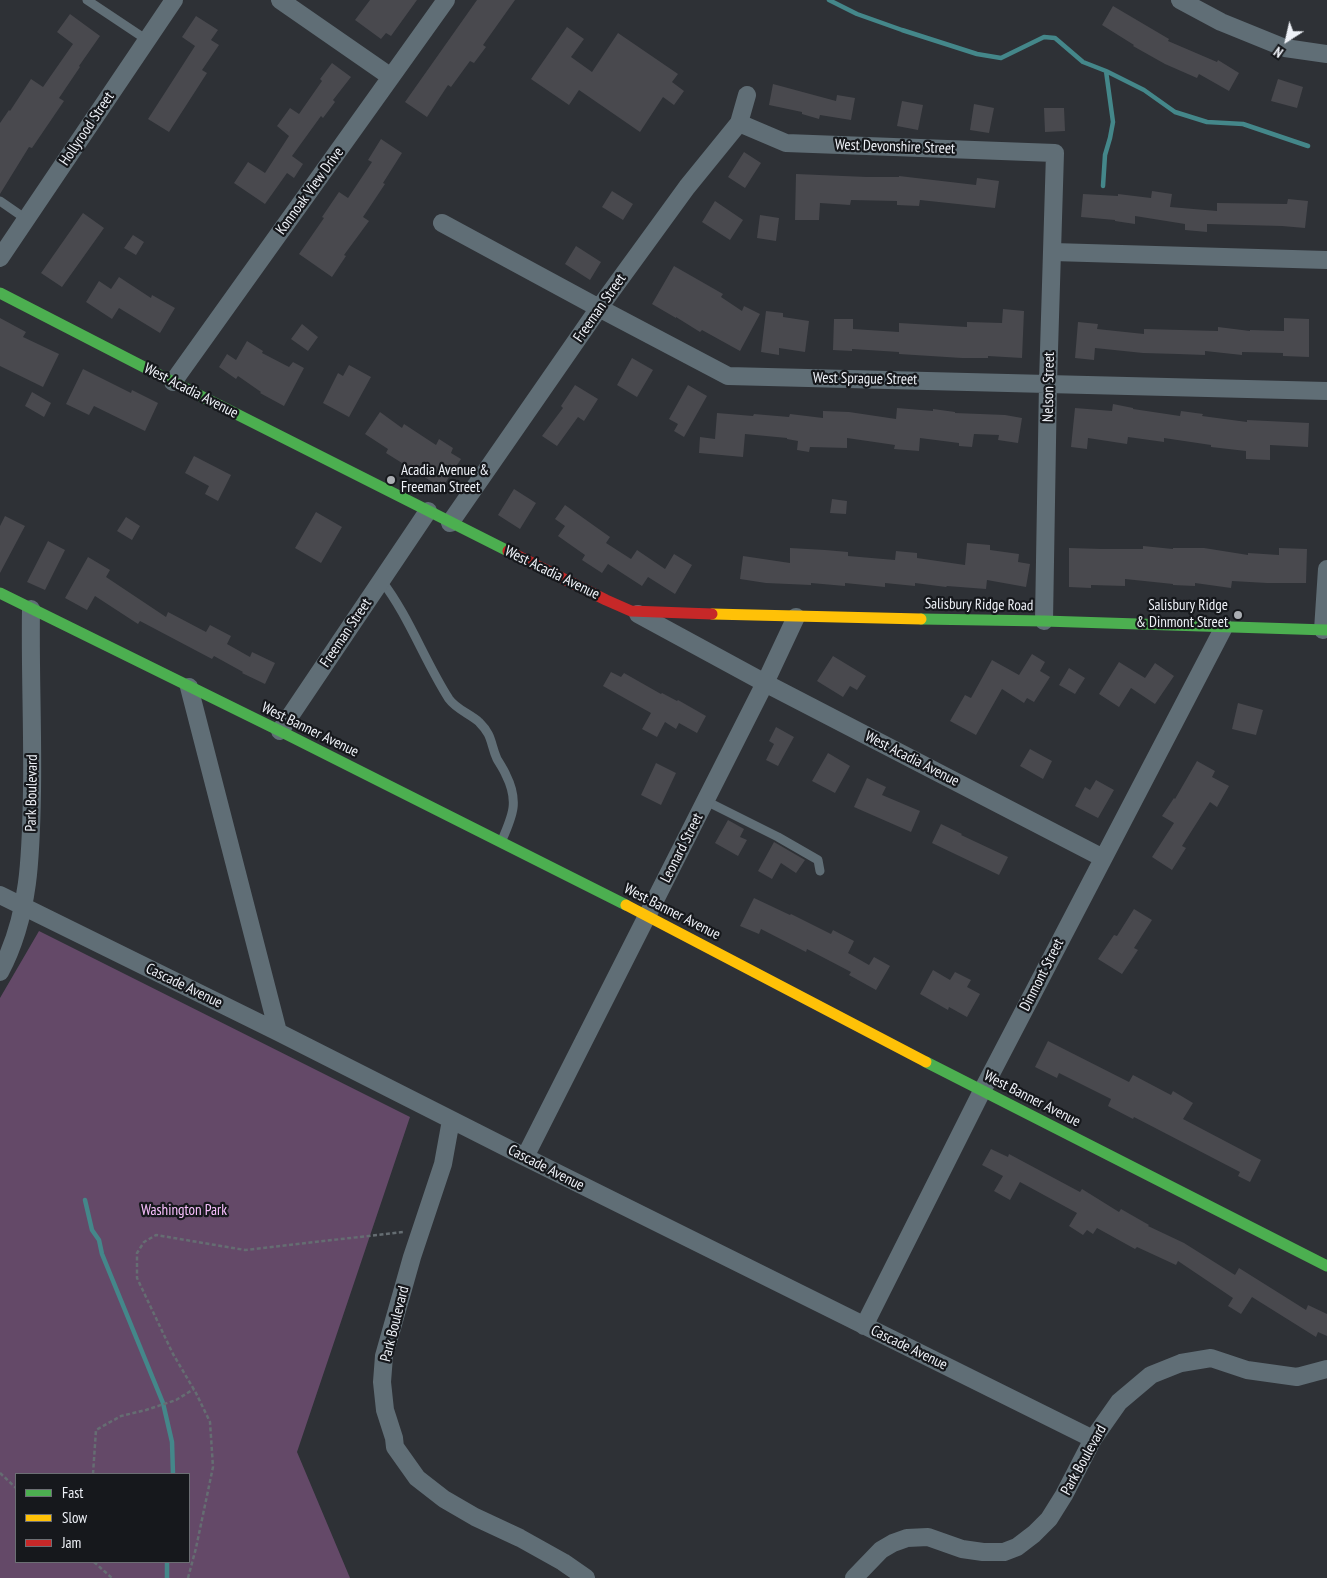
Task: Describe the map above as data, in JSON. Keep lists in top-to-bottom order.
{
  "streets": {
    "street": [
      "Hollyrood Street",
      "West Devonshire Street",
      "Konnoak View Drive",
      "Freeman Street",
      "West Sprague Street",
      "Nelson Street",
      "West Acadia Avenue",
      "Salisbury Ridge Road",
      "West Banner Avenue",
      "Park Boulevard",
      "Leonard Street",
      "Dinmont Street",
      "Cascade Avenue"
    ]
  },
  "crossings": [
    ["West Devonshire Street", "Freeman Street"],
    ["West Devonshire Street", "Nelson Street"],
    ["Konnoak View Drive", "West Acadia Avenue"],
    ["Freeman Street", "West Sprague Street"],
    ["Freeman Street", "West Acadia Avenue"],
    ["Freeman Street", "West Banner Avenue"],
    ["West Sprague Street", "Nelson Street"],
    ["Nelson Street", "Salisbury Ridge Road"],
    ["West Acadia Avenue", "Salisbury Ridge Road"],
    ["West Acadia Avenue", "Leonard Street"],
    ["West Acadia Avenue", "Dinmont Street"],
    ["Salisbury Ridge Road", "Leonard Street"],
    ["Salisbury Ridge Road", "Dinmont Street"],
    ["West Banner Avenue", "Park Boulevard"],
    ["West Banner Avenue", "Leonard Street"],
    ["West Banner Avenue", "Dinmont Street"],
    ["Park Boulevard", "Cascade Avenue"],
    ["Leonard Street", "Cascade Avenue"],
    ["Dinmont Street", "Cascade Avenue"]
  ],
  "parks": ["Washington Park"],
  "places": ["Acadia Avenue & Freeman Street", "Salisbury Ridge & Dinmont Street"],
  "legend": ["Fast", "Slow", "Jam"],
  "north": "bottom left"
}
